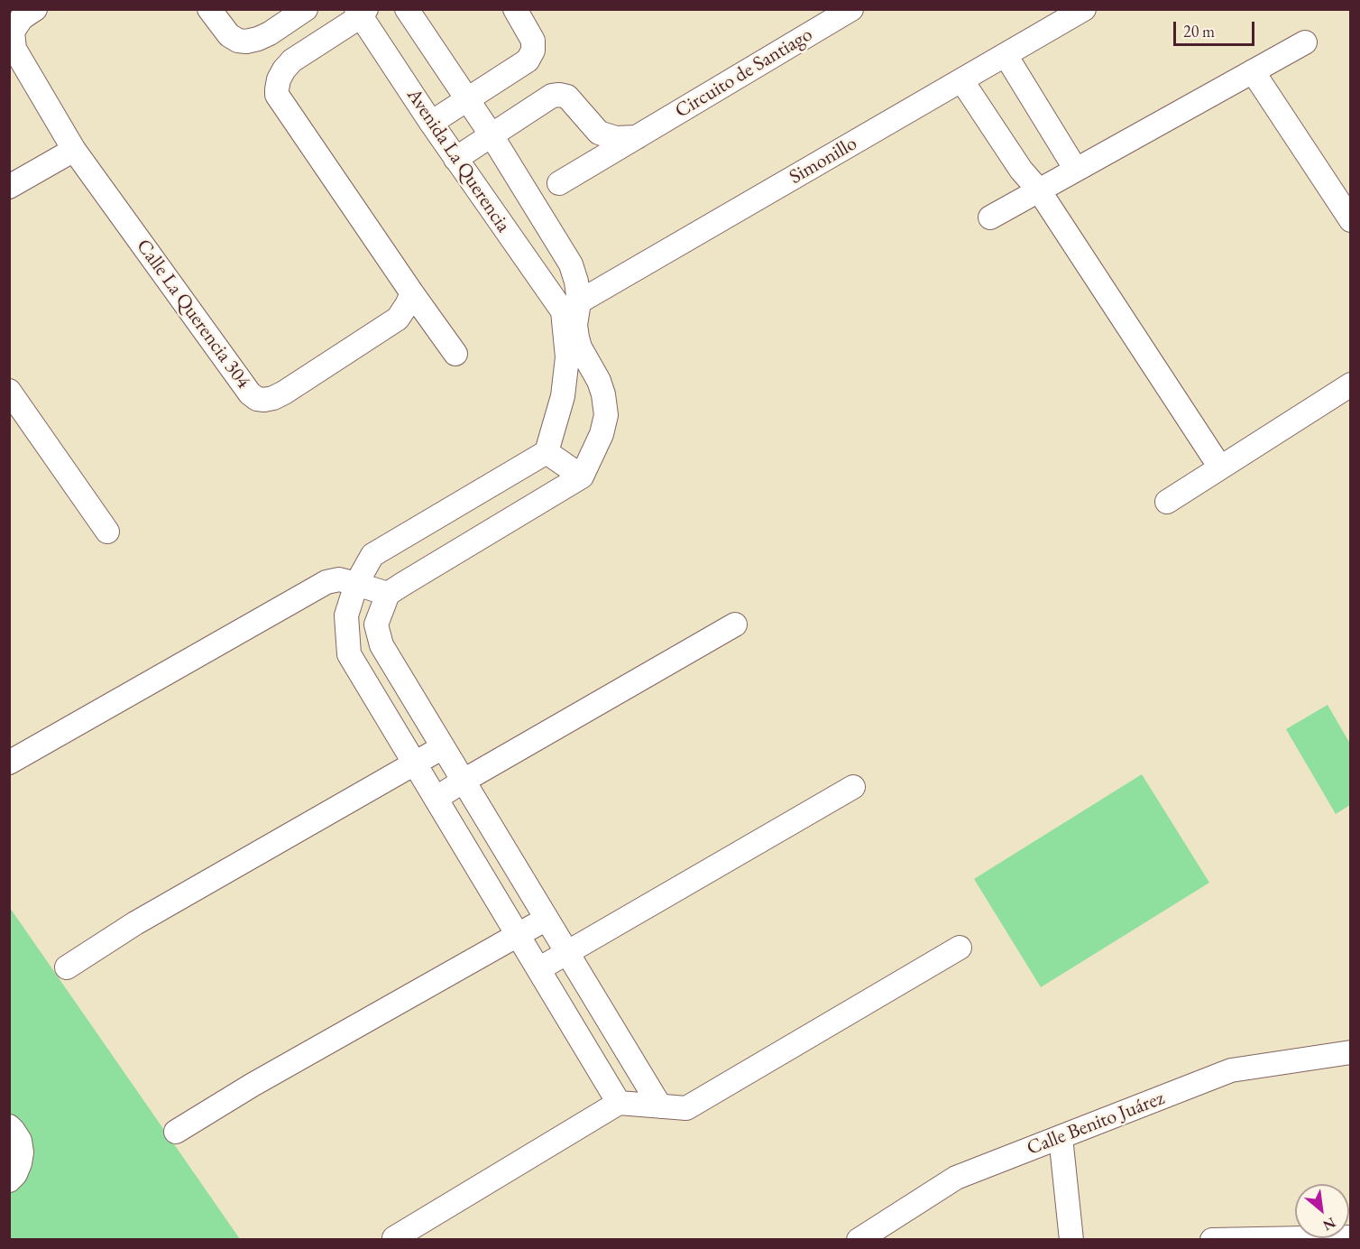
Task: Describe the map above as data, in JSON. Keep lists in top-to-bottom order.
{
  "streets": {
    "street": [
      "Circuito de Santiago",
      "Avenida La Querencia",
      "Simonillo",
      "Calle La Querencia 304",
      "Calle Benito Juárez"
    ]
  },
  "crossings": [
    ["Avenida La Querencia", "Simonillo"]
  ],
  "scale_bar": "20 m",
  "north": "bottom right"
}
